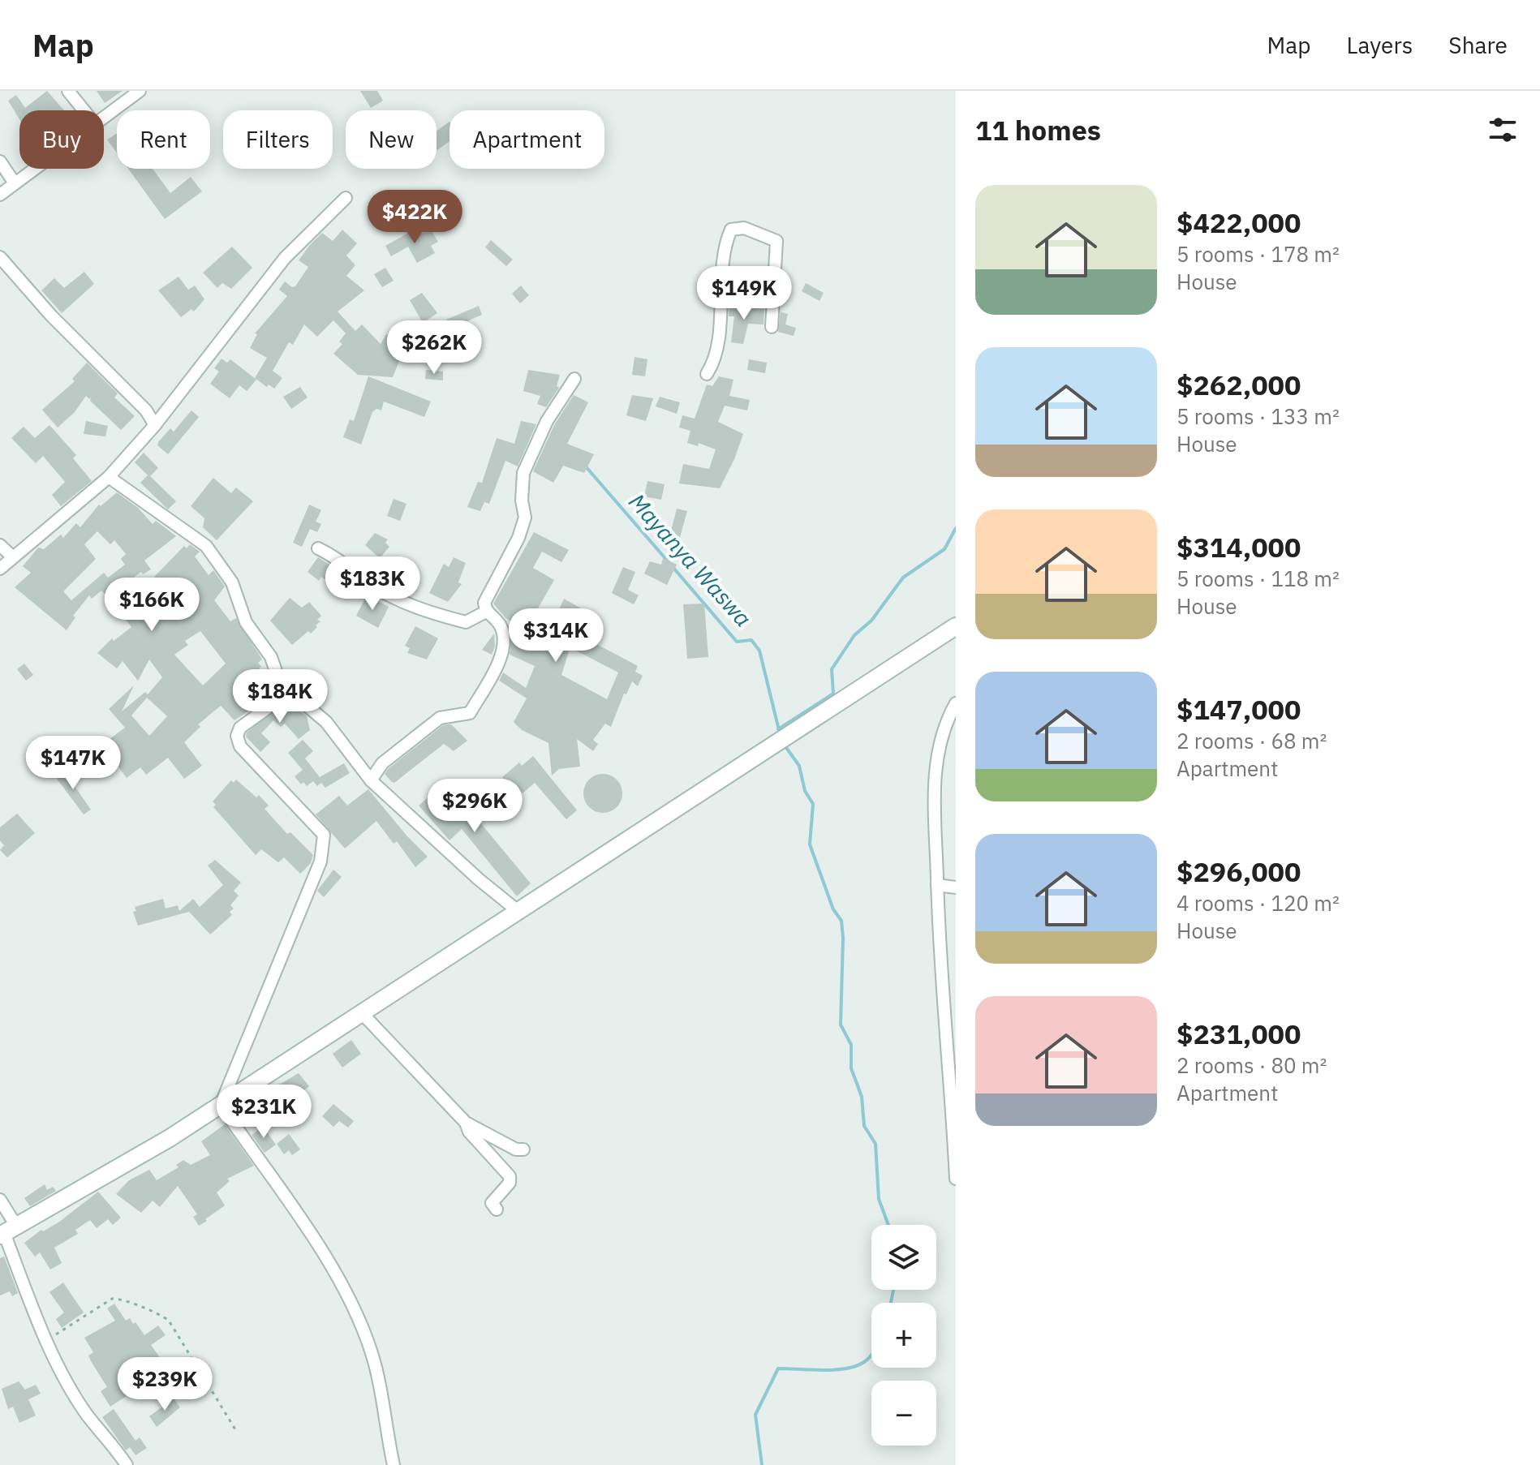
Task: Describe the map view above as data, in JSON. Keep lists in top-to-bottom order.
{
  "water": ["Mayanya Waswa"],
  "page": {
    "header": "Map",
    "nav": ["Map", "Layers", "Share"],
    "heading": "11 homes",
    "chip": [
      "Buy",
      "Rent",
      "Filters",
      "New",
      "Apartment"
    ],
    "list": [
      {
        "name": "$422,000",
        "note": "5 rooms · 178 m² · House"
      },
      {
        "name": "$262,000",
        "note": "5 rooms · 133 m² · House"
      },
      {
        "name": "$314,000",
        "note": "5 rooms · 118 m² · House"
      },
      {
        "name": "$147,000",
        "note": "2 rooms · 68 m² · Apartment"
      },
      {
        "name": "$296,000",
        "note": "4 rooms · 120 m² · House"
      },
      {
        "name": "$231,000",
        "note": "2 rooms · 80 m² · Apartment"
      }
    ],
    "price": [
      "$422K",
      "$149K",
      "$262K",
      "$183K",
      "$166K",
      "$314K",
      "$184K",
      "$147K",
      "$296K",
      "$231K",
      "$239K"
    ],
    "map_buttons": ["+", "−"]
  }
}
